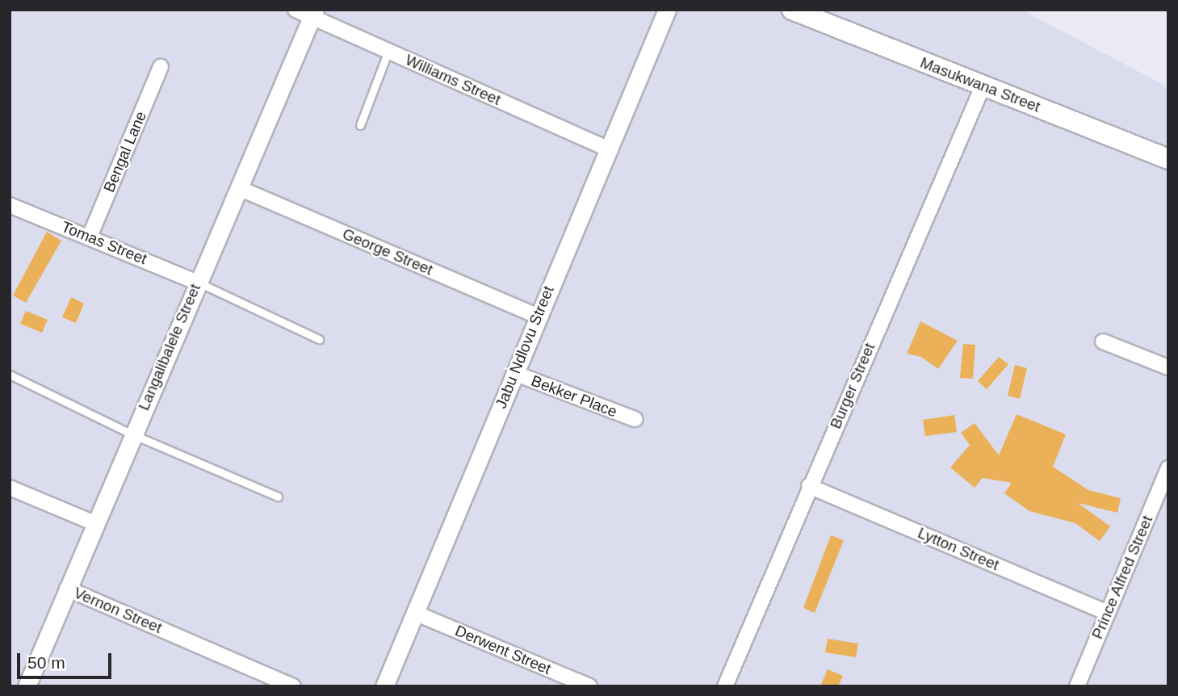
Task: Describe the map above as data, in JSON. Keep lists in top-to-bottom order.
{
  "streets": {
    "main road": ["Masukwana Street"],
    "street": [
      "Williams Street",
      "Bengal Lane",
      "Tomas Street",
      "George Street",
      "Langalibalele Street",
      "Jabu Ndlovu Street",
      "Burger Street",
      "Bekker Place",
      "Lytton Street",
      "Prince Alfred Street",
      "Vernon Street",
      "Derwent Street"
    ]
  },
  "crossings": [
    ["Williams Street", "Langalibalele Street"],
    ["Williams Street", "Jabu Ndlovu Street"],
    ["Masukwana Street", "Burger Street"],
    ["Bengal Lane", "Tomas Street"],
    ["Tomas Street", "Langalibalele Street"],
    ["George Street", "Langalibalele Street"],
    ["George Street", "Jabu Ndlovu Street"],
    ["Langalibalele Street", "Vernon Street"],
    ["Jabu Ndlovu Street", "Bekker Place"],
    ["Jabu Ndlovu Street", "Derwent Street"],
    ["Burger Street", "Lytton Street"],
    ["Lytton Street", "Prince Alfred Street"]
  ],
  "scale_bar": "50 m"
}
